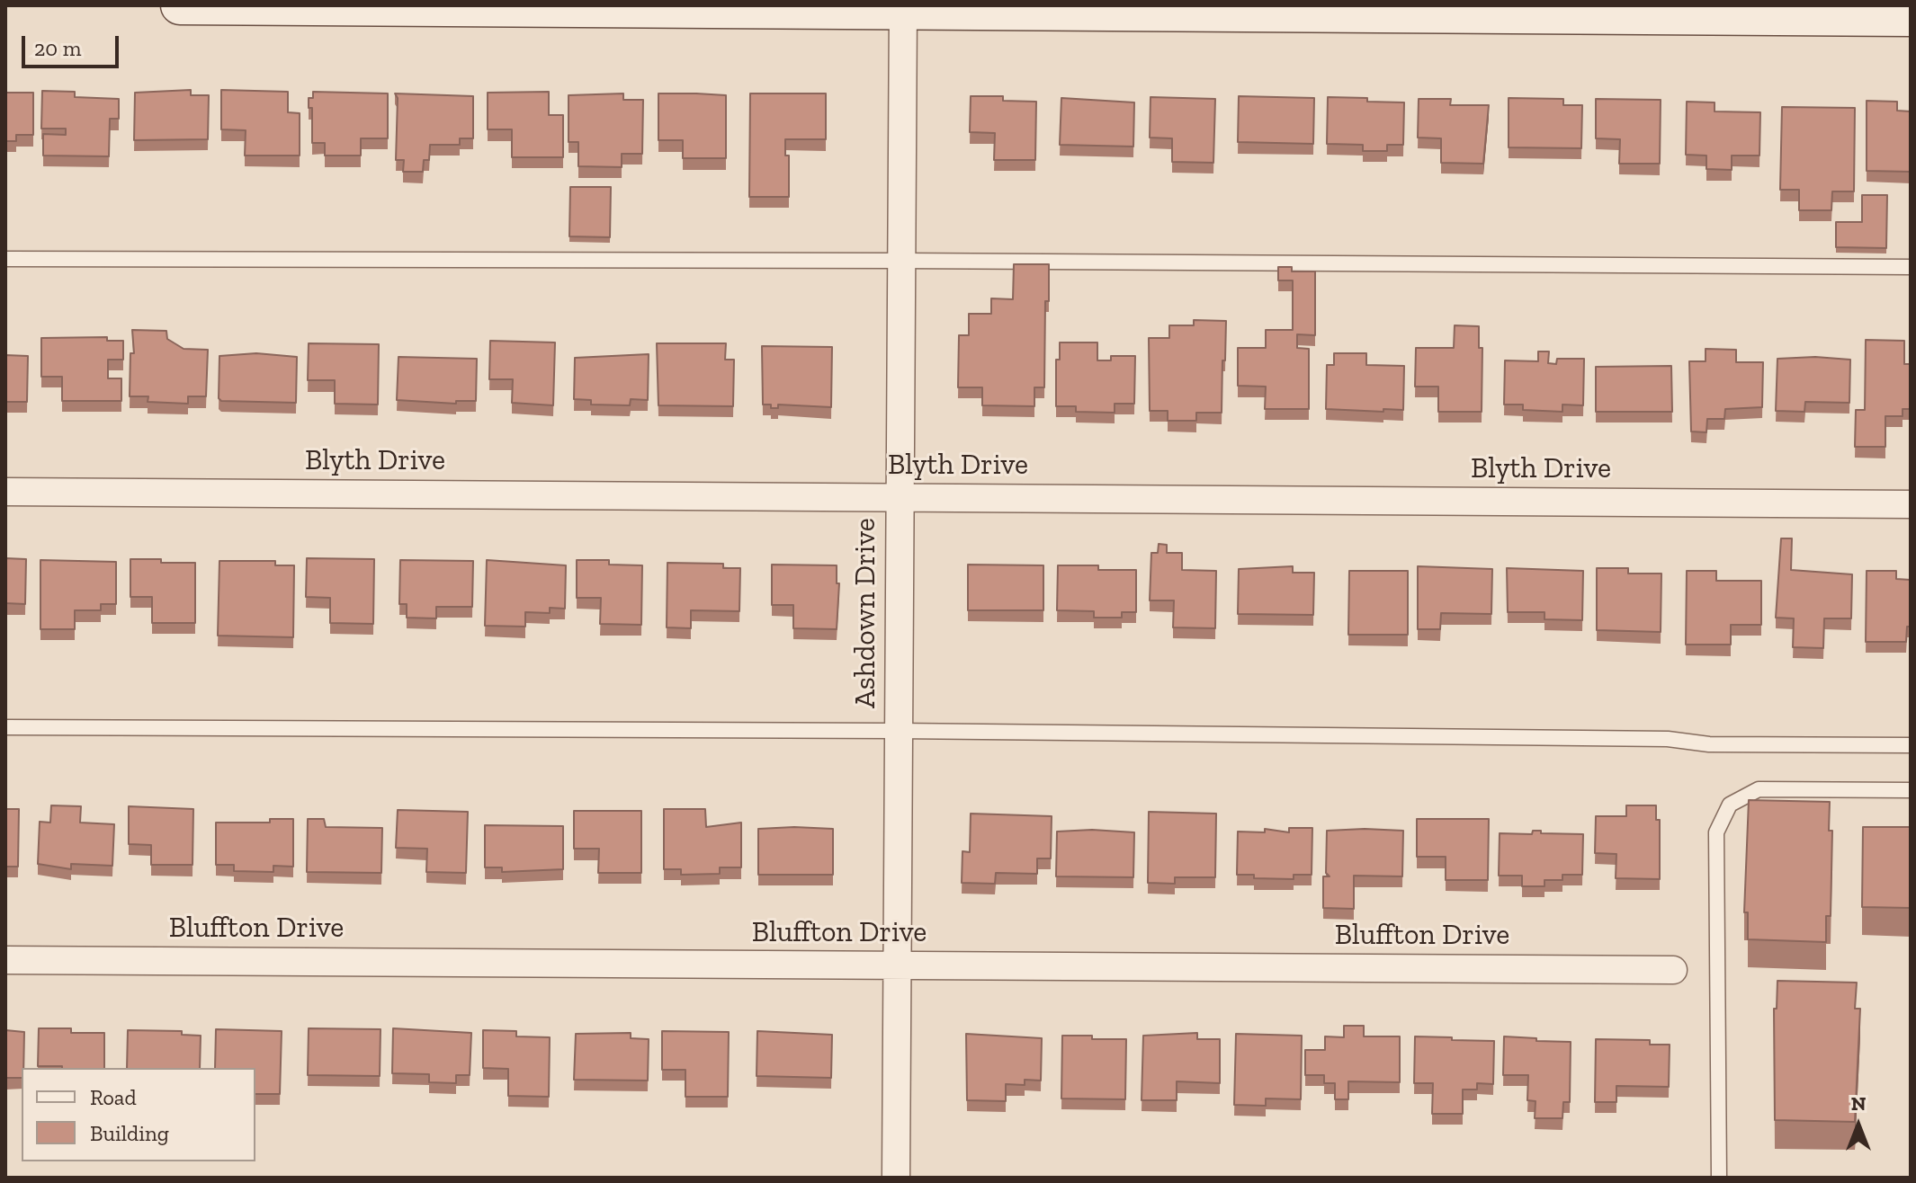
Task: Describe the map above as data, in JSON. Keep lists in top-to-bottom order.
{
  "streets": {
    "street": ["Blyth Drive", "Ashdown Drive", "Bluffton Drive"]
  },
  "crossings": [
    ["Blyth Drive", "Ashdown Drive"],
    ["Ashdown Drive", "Bluffton Drive"]
  ],
  "legend": ["Road", "Building"],
  "scale_bar": "20 m",
  "north": "top"
}
